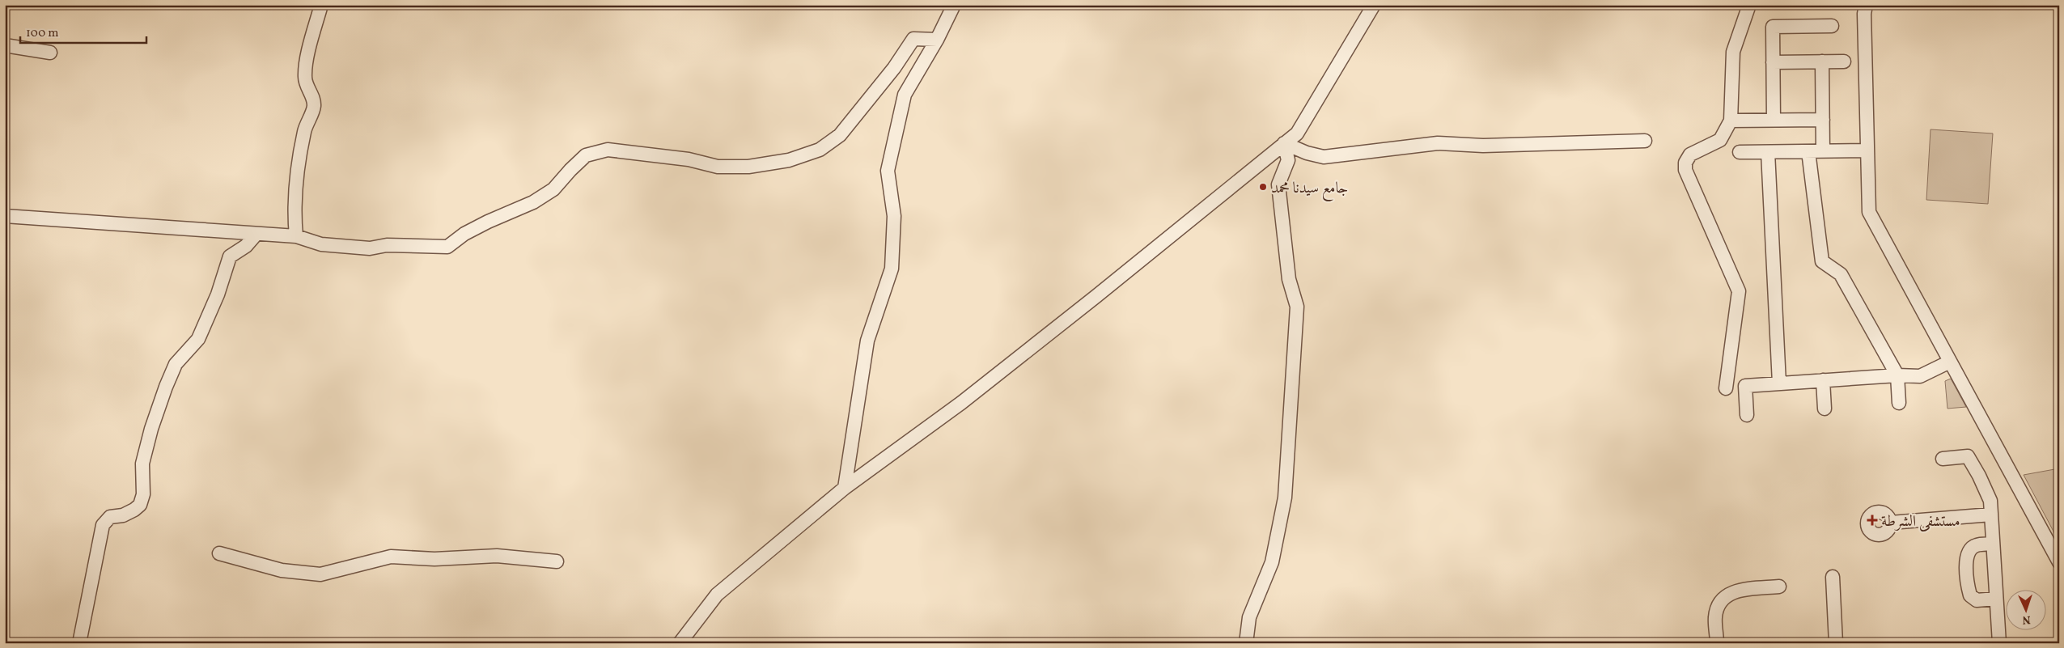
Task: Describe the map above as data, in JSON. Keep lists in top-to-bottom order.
{
  "places": {
    "other": ["جامع سيدنا محمد"],
    "health": ["مستشفى الشرطة"]
  },
  "scale_bar": "100 m",
  "north": "bottom"
}
